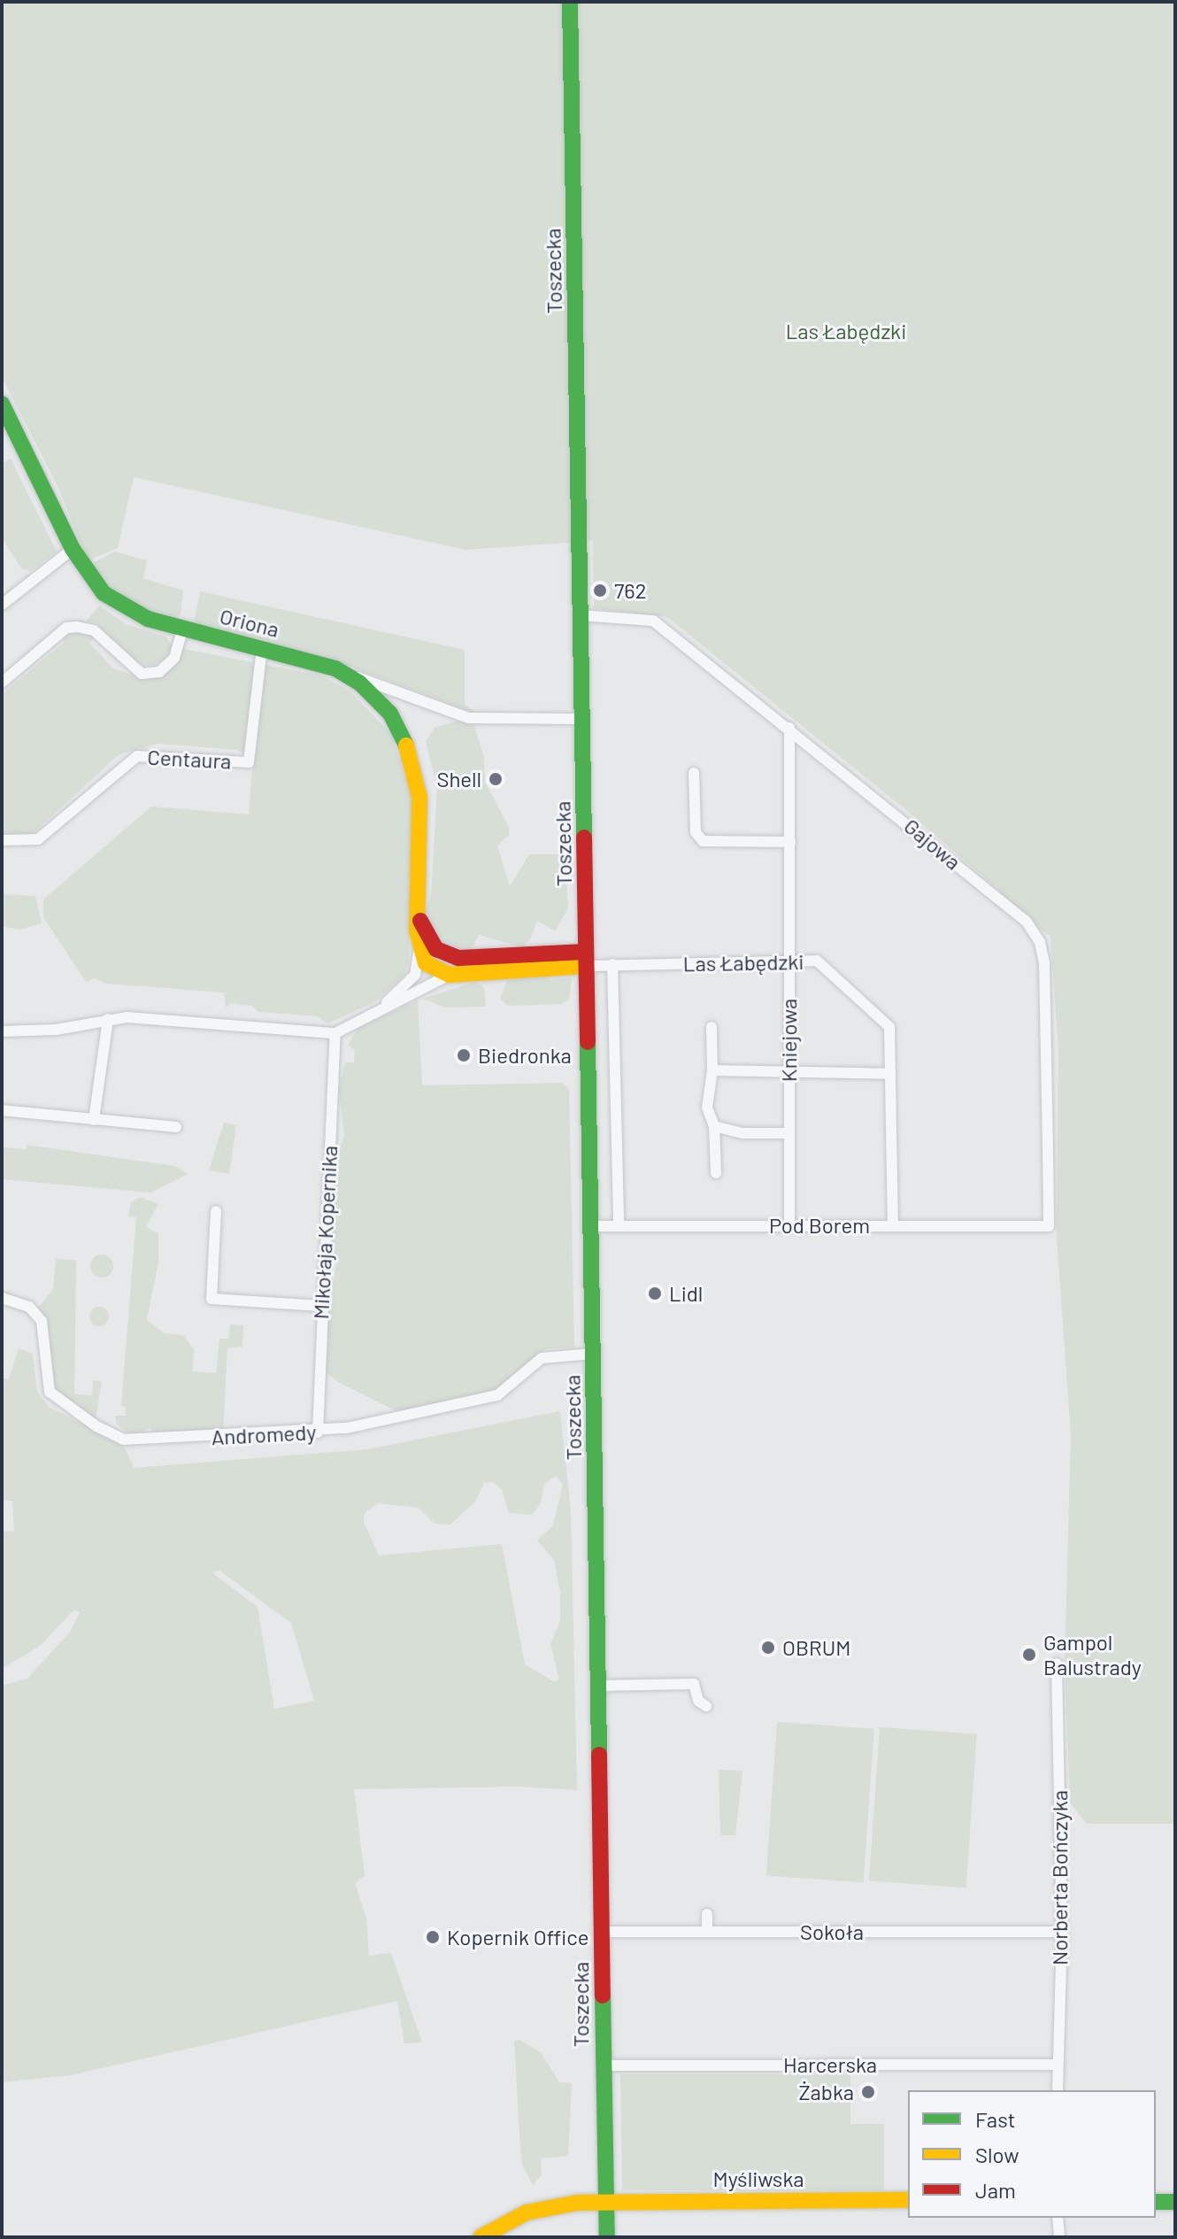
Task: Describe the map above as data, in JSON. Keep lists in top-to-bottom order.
{
  "streets": {
    "main road": ["Toszecka", "Oriona", "Myśliwska"],
    "street": [
      "Centaura",
      "Gajowa",
      "Las Łabędzki",
      "Kniejowa",
      "Pod Borem",
      "Mikołaja Kopernika",
      "Andromedy",
      "Norberta Bończyka",
      "Sokoła",
      "Harcerska"
    ]
  },
  "crossings": [
    ["Toszecka", "Gajowa"],
    ["Toszecka", "Las Łabędzki"],
    ["Toszecka", "Pod Borem"],
    ["Toszecka", "Andromedy"],
    ["Toszecka", "Sokoła"],
    ["Toszecka", "Harcerska"],
    ["Toszecka", "Myśliwska"],
    ["Oriona", "Centaura"],
    ["Gajowa", "Kniejowa"],
    ["Gajowa", "Pod Borem"],
    ["Las Łabędzki", "Kniejowa"],
    ["Las Łabędzki", "Pod Borem"],
    ["Kniejowa", "Pod Borem"],
    ["Mikołaja Kopernika", "Andromedy"],
    ["Norberta Bończyka", "Sokoła"],
    ["Norberta Bończyka", "Harcerska"]
  ],
  "parks": ["Las Łabędzki"],
  "places": [
    "762",
    "Shell",
    "Biedronka",
    "Lidl",
    "OBRUM",
    "Gampol Balustrady",
    "Kopernik Office",
    "Żabka"
  ],
  "legend": ["Fast", "Slow", "Jam"]
}
